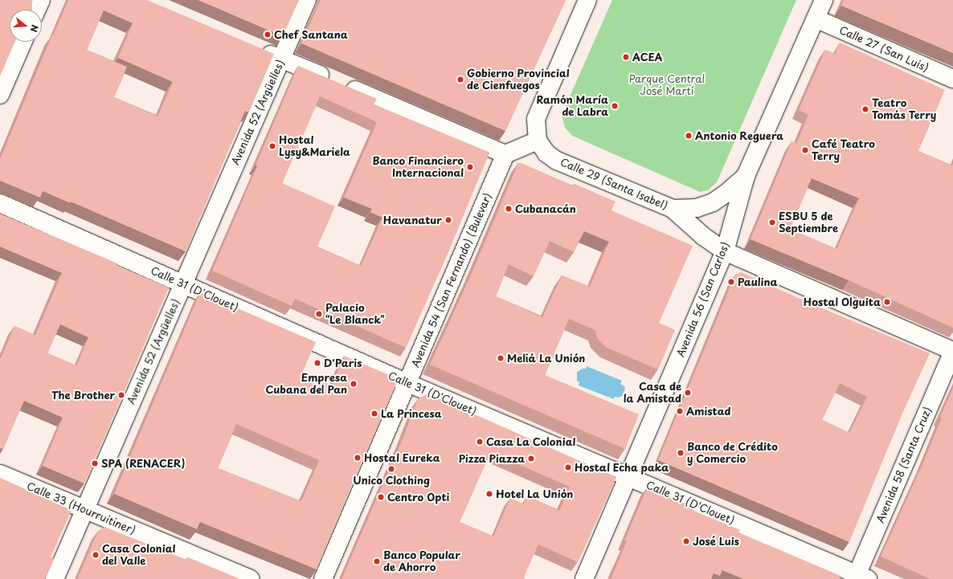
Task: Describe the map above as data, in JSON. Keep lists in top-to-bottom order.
{
  "streets": {
    "street": [
      "Calle 27 (San Luis)",
      "Avenida 52 (Argüelles)",
      "Calle 29 (Santa Isabel)",
      "Avenida 54 (San Fernando) (Bulevar)",
      "Calle 31 (D'Clouet)",
      "Avenida 56 (San Carlos)",
      "Avenida 58 (Santa Cruz)",
      "Calle 33 (Hourruitiner)"
    ]
  },
  "crossings": [
    ["Calle 27 (San Luis)", "Avenida 56 (San Carlos)"],
    ["Avenida 52 (Argüelles)", "Calle 31 (D'Clouet)"],
    ["Avenida 52 (Argüelles)", "Calle 33 (Hourruitiner)"],
    ["Calle 29 (Santa Isabel)", "Avenida 56 (San Carlos)"],
    ["Calle 29 (Santa Isabel)", "Avenida 58 (Santa Cruz)"],
    ["Avenida 54 (San Fernando) (Bulevar)", "Calle 31 (D'Clouet)"],
    ["Calle 31 (D'Clouet)", "Avenida 56 (San Carlos)"],
    ["Calle 31 (D'Clouet)", "Avenida 58 (Santa Cruz)"]
  ],
  "parks": ["Parque Central José Martí"],
  "places": [
    "Chef Santana",
    "ACEA",
    "Gobierno Provincial de Cienfuegos",
    "Ramón María de Labra",
    "Teatro Tomás Terry",
    "Antonio Reguera",
    "Hostal Lysy&Mariela",
    "Café Teatro Terry",
    "Banco Financiero Internacional",
    "Cubanacán",
    "Havanatur",
    "ESBU 5 de Septiembre",
    "Paulina",
    "Hostal Olguita",
    "Palacio “Le Blanck”",
    "Meliá La Unión",
    "D'Paris",
    "Empresa Cubana del Pan",
    "Casa de la Amistad",
    "The Brother",
    "Amistad",
    "La Princesa",
    "Casa La Colonial",
    "Banco de Crédito y Comercio",
    "Hostal Eureka",
    "Pizza Piazza",
    "SPA (RENACER)",
    "Hostal Echa paka",
    "Unico Clothing",
    "Hotel La Unión",
    "Centro Opti",
    "José Luis",
    "Casa Colonial del Valle",
    "Banco Popular de Ahorro"
  ],
  "north": "right"
}
